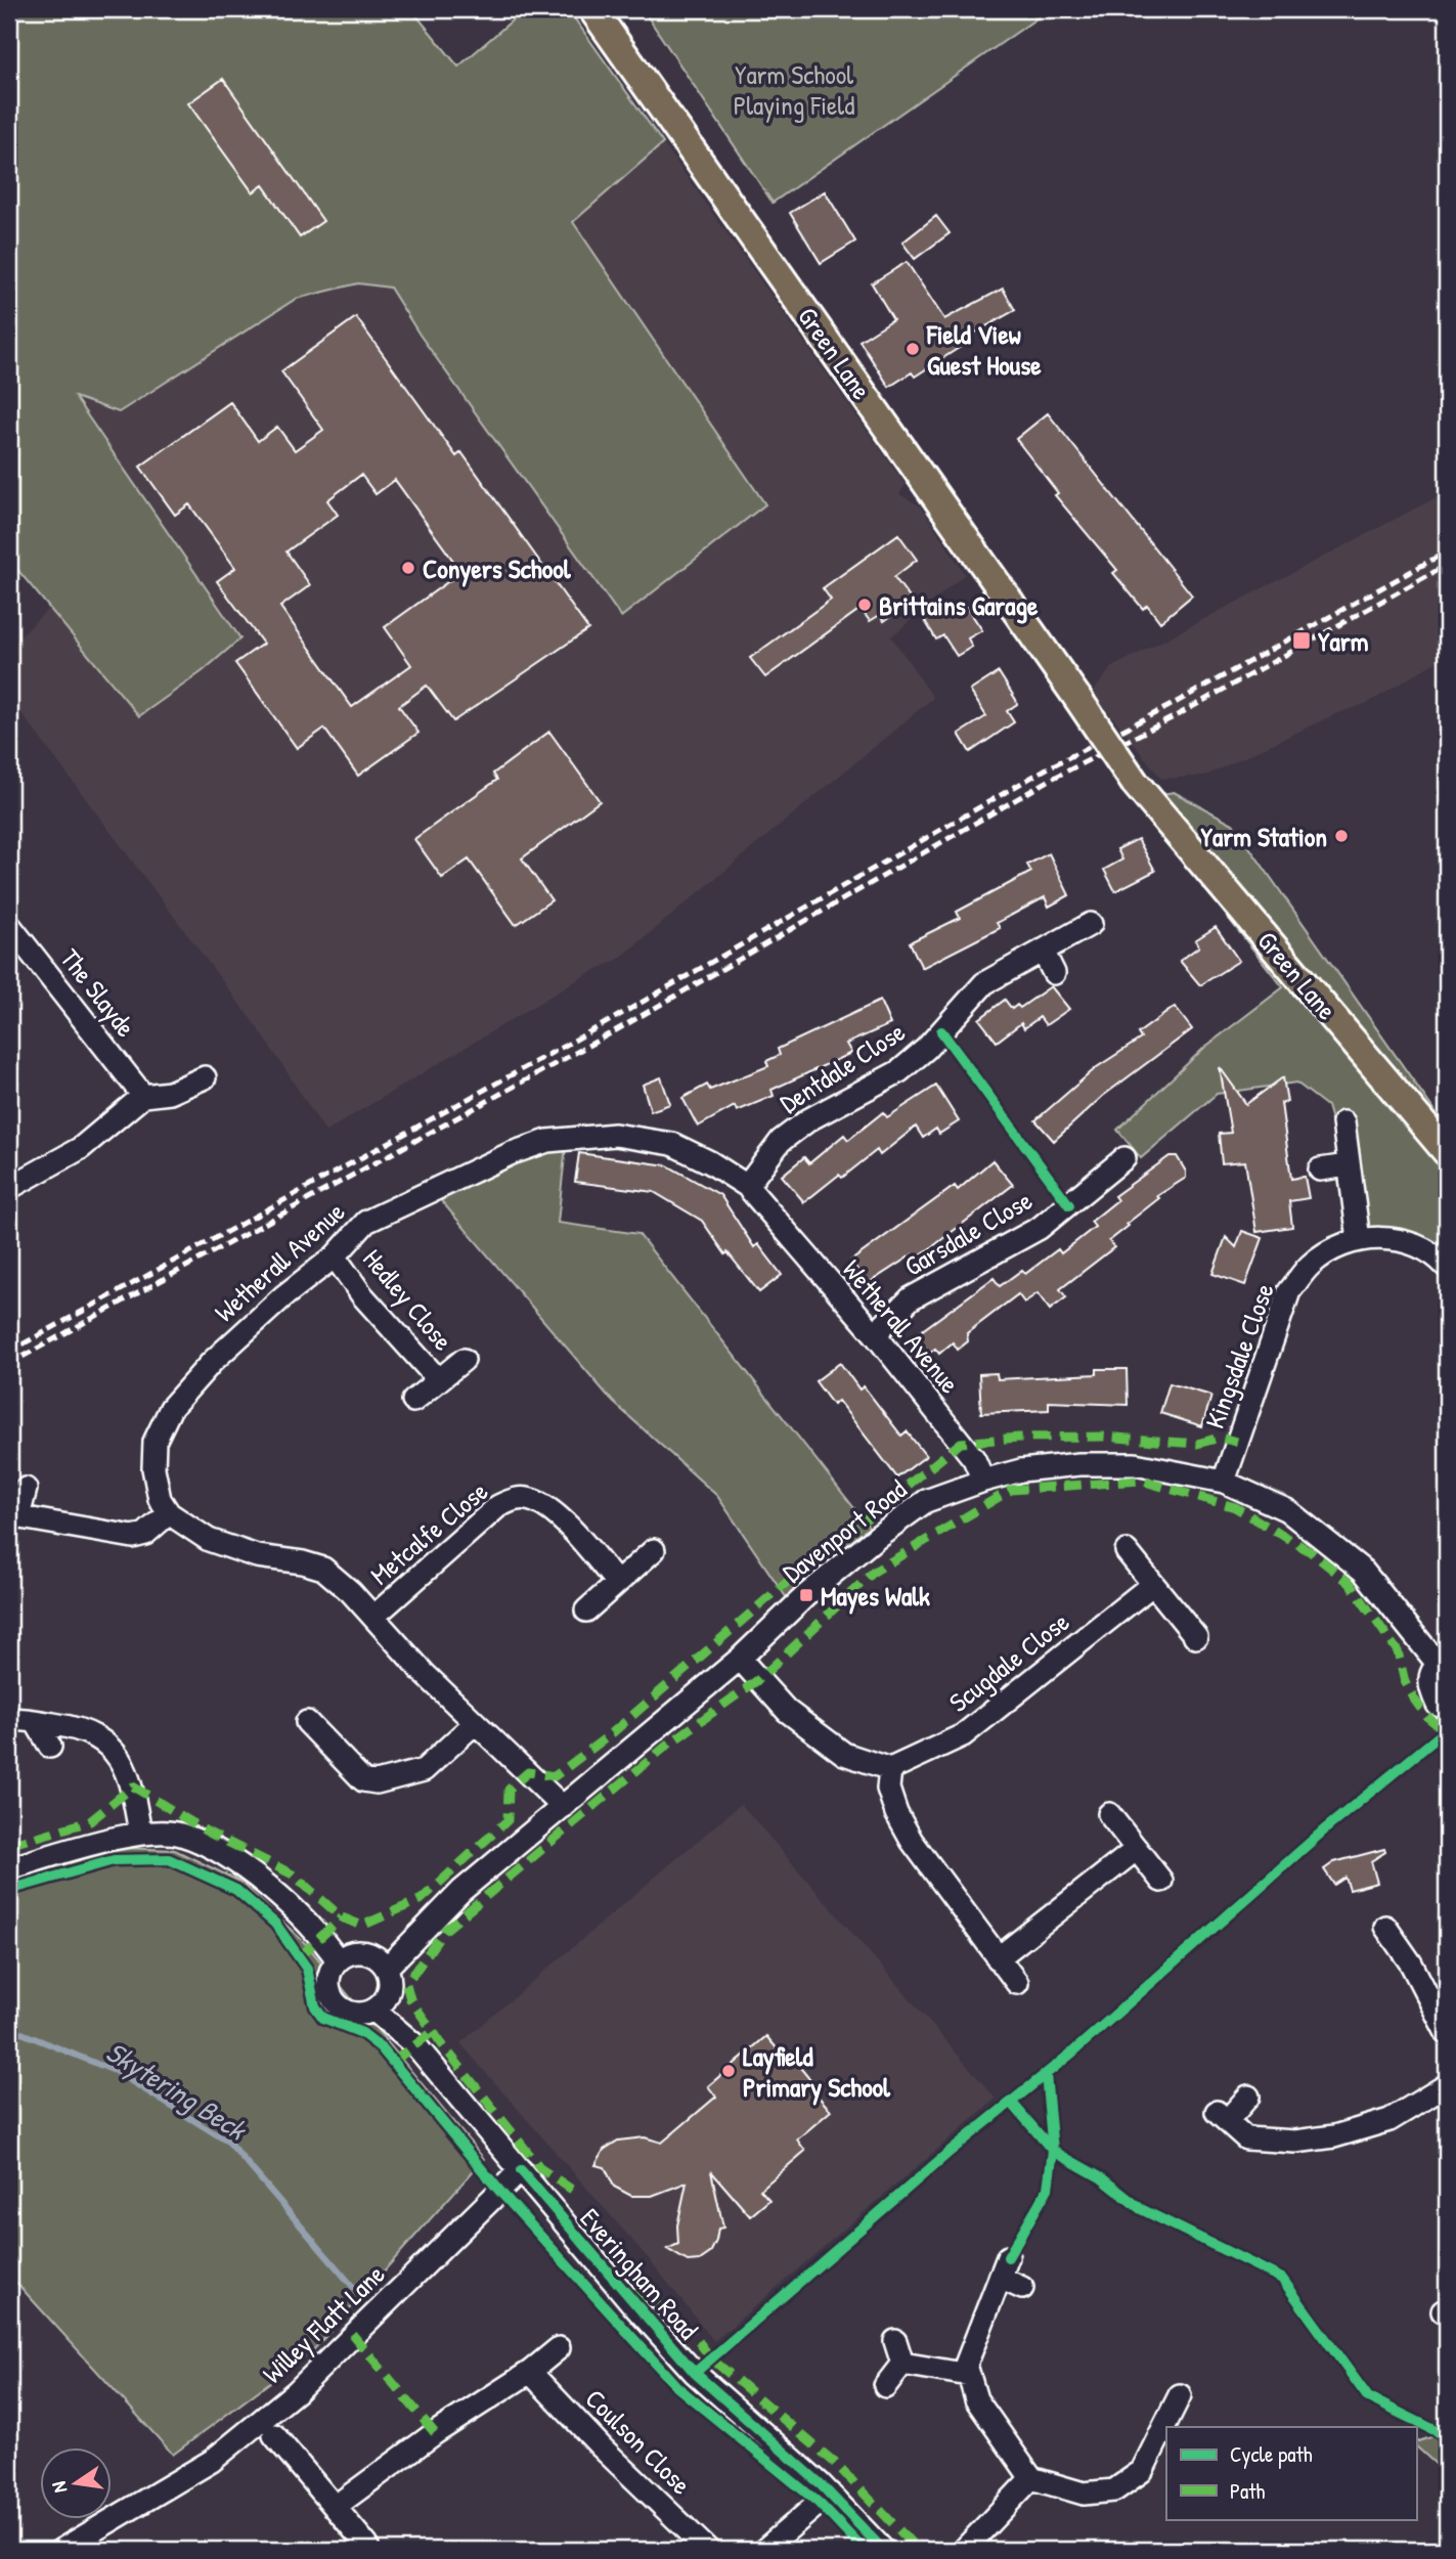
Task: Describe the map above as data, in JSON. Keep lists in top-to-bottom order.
{
  "streets": {
    "main road": ["Green Lane"],
    "street": [
      "The Slayde",
      "Dentdale Close",
      "Garsdale Close",
      "Wetherall Avenue",
      "Hedley Close",
      "Kingsdale Close",
      "Davenport Road",
      "Metcalfe Close",
      "Scugdale Close",
      "Everingham Road",
      "Willey Flatt Lane",
      "Coulson Close"
    ]
  },
  "crossings": [
    ["Dentdale Close", "Wetherall Avenue"],
    ["Garsdale Close", "Wetherall Avenue"],
    ["Wetherall Avenue", "Hedley Close"],
    ["Wetherall Avenue", "Davenport Road"],
    ["Kingsdale Close", "Davenport Road"],
    ["Davenport Road", "Everingham Road"],
    ["Everingham Road", "Willey Flatt Lane"]
  ],
  "water": ["Skytering Beck"],
  "parks": ["Yarm School Playing Field"],
  "places": {
    "other": [
      "Field View Guest House",
      "Conyers School",
      "Brittains Garage",
      "Yarm Station",
      "Layfield Primary School"
    ],
    "transit": ["Yarm", "Mayes Walk"]
  },
  "legend": ["Cycle path", "Path"],
  "north": "left"
}
